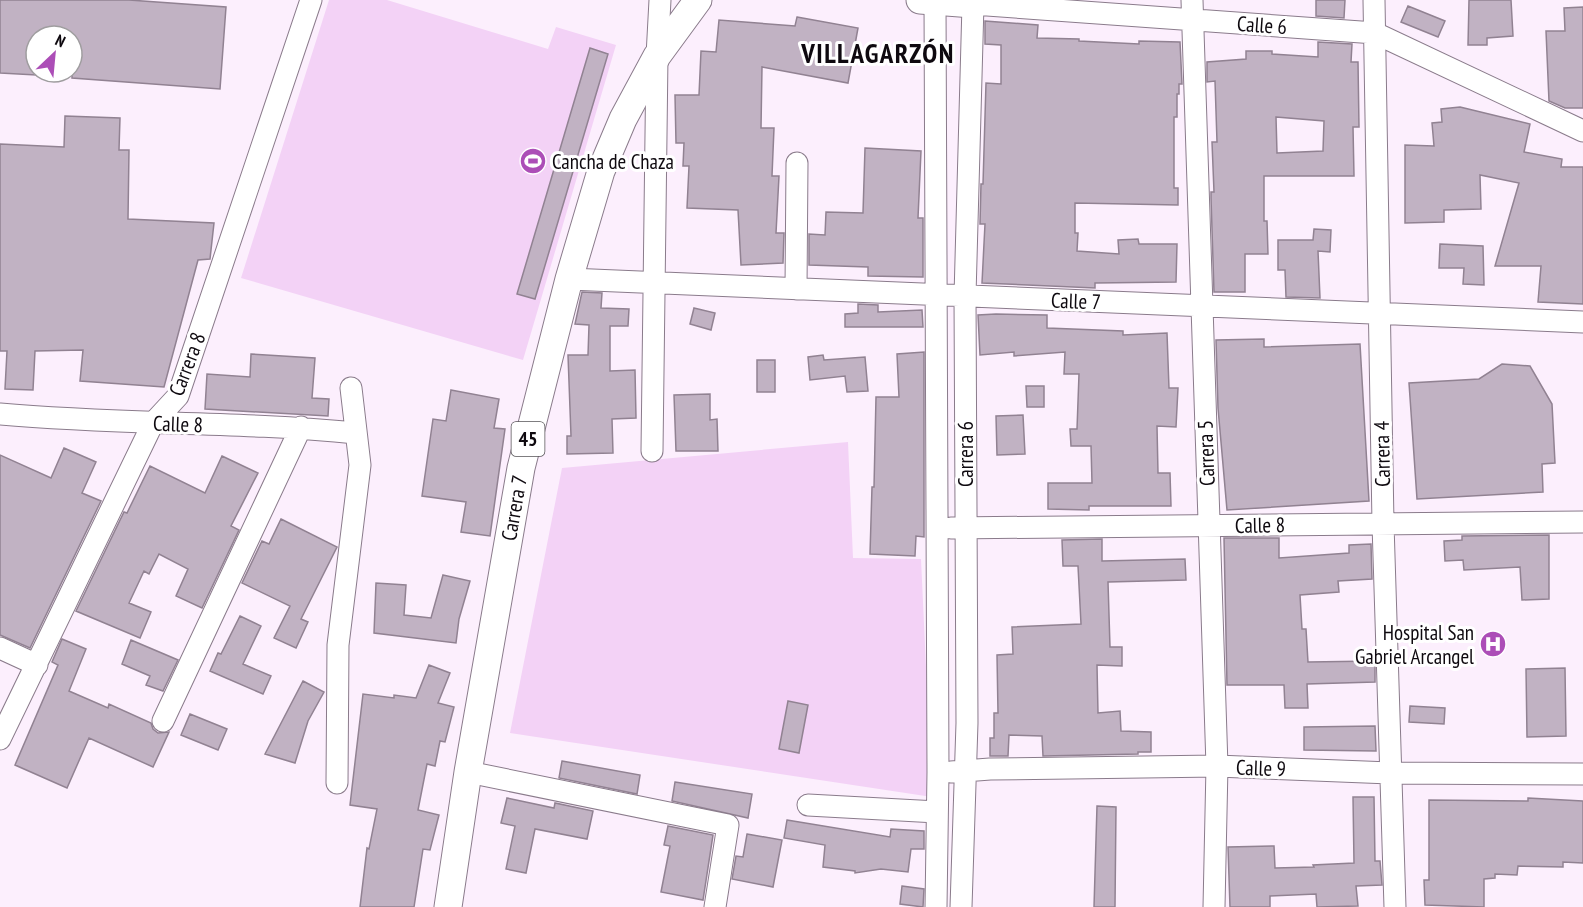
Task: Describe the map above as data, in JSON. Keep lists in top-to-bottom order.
{
  "streets": {
    "main road": ["Calle 6", "45", "Carrera 7"],
    "street": [
      "Calle 7",
      "Carrera 8",
      "Calle 8",
      "Carrera 5",
      "Carrera 6",
      "Carrera 4",
      "Calle 9"
    ]
  },
  "crossings": [
    ["Calle 6", "Carrera 5"],
    ["Calle 6", "Carrera 6"],
    ["Calle 6", "Carrera 4"],
    ["Calle 7", "Carrera 5"],
    ["Calle 7", "Carrera 6"],
    ["Calle 7", "Carrera 4"],
    ["Calle 7", "Carrera 7"],
    ["Carrera 8", "Calle 8"],
    ["Calle 8", "Carrera 5"],
    ["Calle 8", "Carrera 6"],
    ["Calle 8", "Carrera 4"],
    ["Carrera 5", "Calle 9"],
    ["Carrera 6", "Calle 9"],
    ["Carrera 4", "Calle 9"]
  ],
  "districts": ["VILLAGARZÓN"],
  "places": {
    "sports": ["Cancha de Chaza"],
    "hospital": ["Hospital San Gabriel Arcangel"]
  },
  "north": "top right"
}
